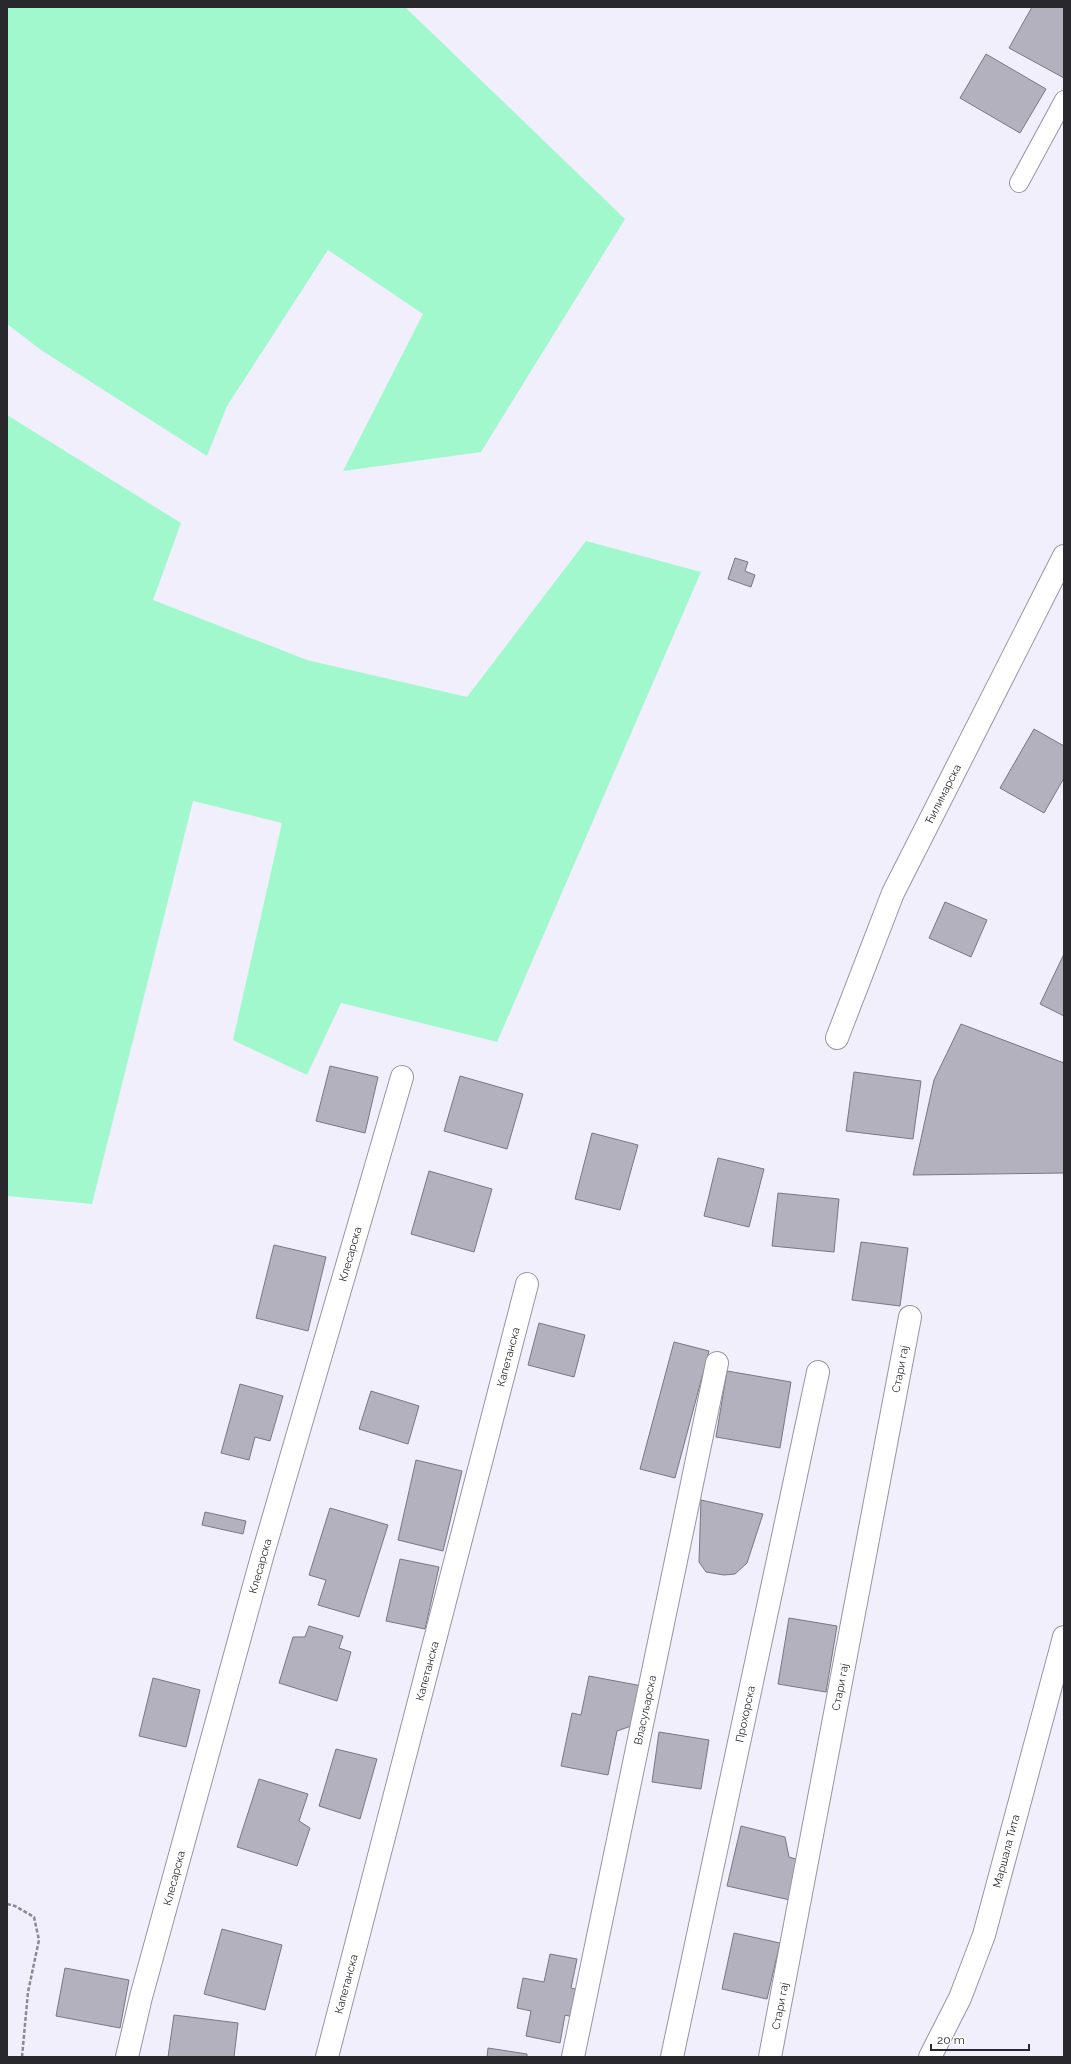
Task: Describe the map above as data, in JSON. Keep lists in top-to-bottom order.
{
  "streets": {
    "street": [
      "Ћилимарска",
      "Клесарска",
      "Капетанска",
      "Стари гај",
      "Власуљарска",
      "Прохорска",
      "Маршала Тита"
    ]
  },
  "scale_bar": "20 m"
}
